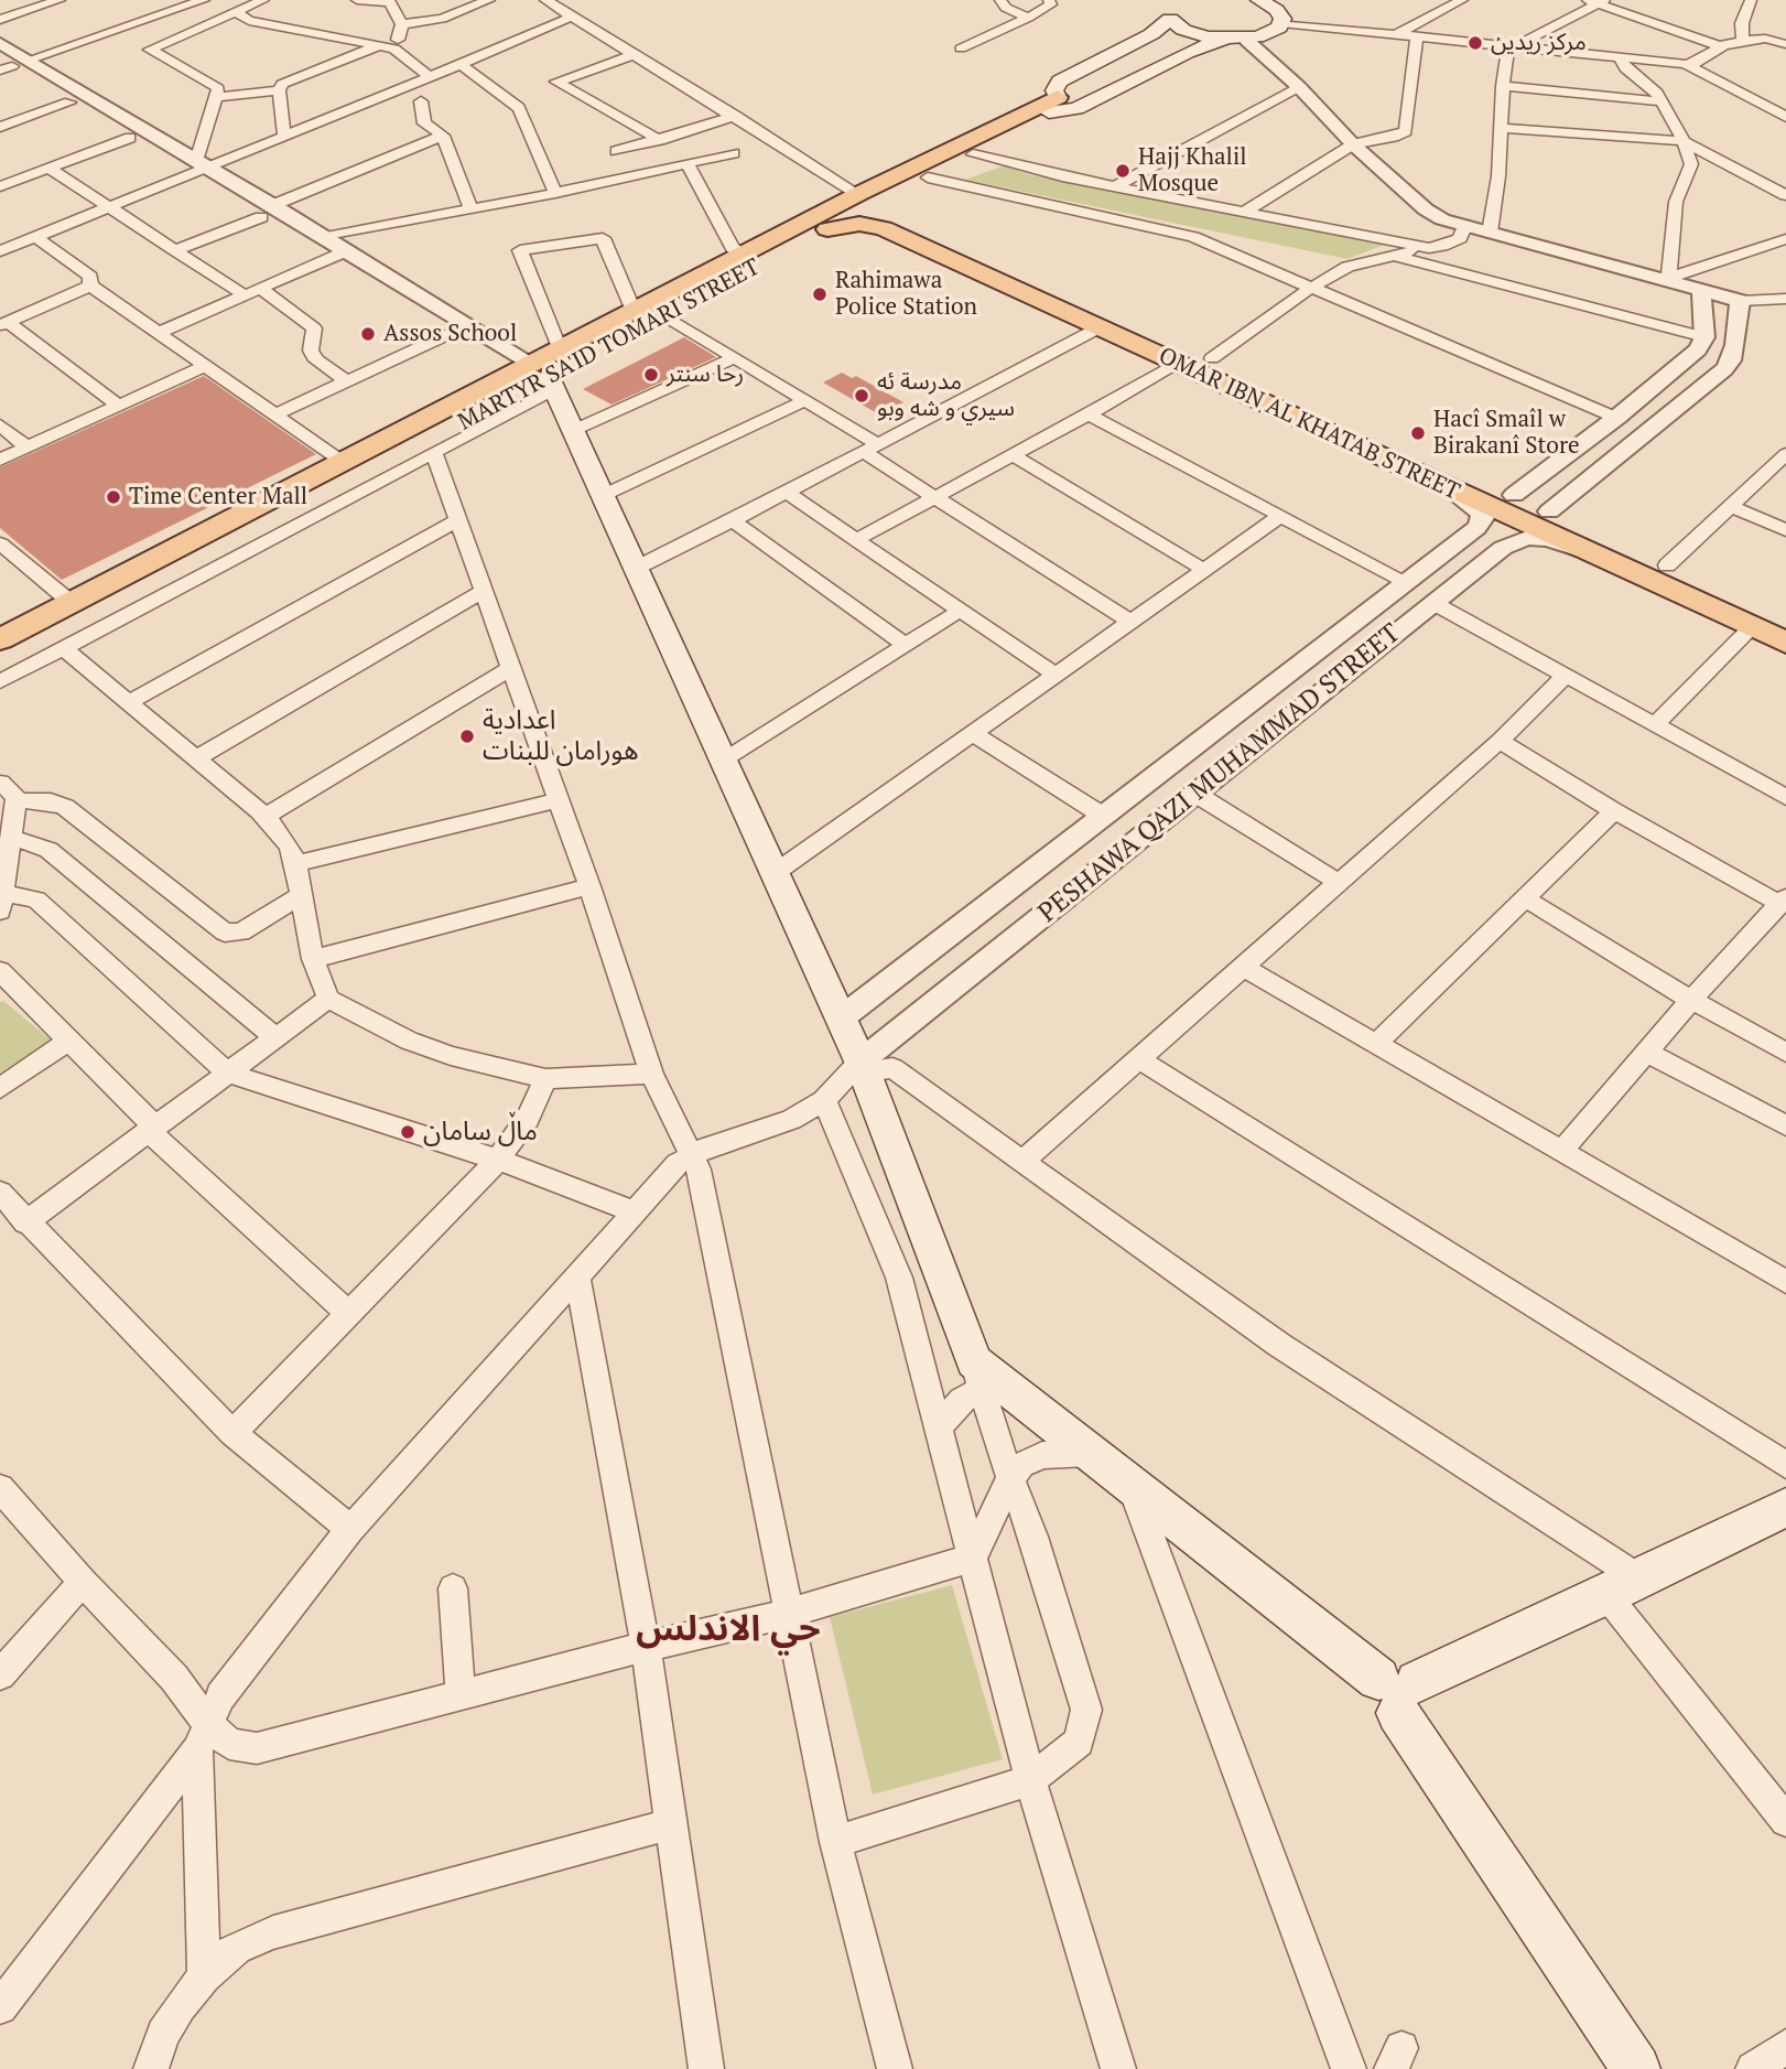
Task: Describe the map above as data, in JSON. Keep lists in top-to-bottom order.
{
  "streets": {
    "main road": ["MARTYR SA'ID TOMARI STREET", "OMAR IBN AL KHATAB STREET"],
    "street": ["PESHAWA QAZI MUHAMMAD STREET"]
  },
  "crossings": [
    ["MARTYR SA'ID TOMARI STREET", "OMAR IBN AL KHATAB STREET"],
    ["OMAR IBN AL KHATAB STREET", "PESHAWA QAZI MUHAMMAD STREET"]
  ],
  "districts": ["حي الاندلس"],
  "places": [
    "مركز ريدين",
    "Hajj Khalil Mosque",
    "Rahimawa Police Station",
    "Assos School",
    "رحا سنتر",
    "مدرسة ئه سيري و شه وبو",
    "Hacî Smaîl w Birakanî Store",
    "Time Center Mall",
    "اعدادية هورامان للبنات",
    "ماڵ سامان"
  ]
}
